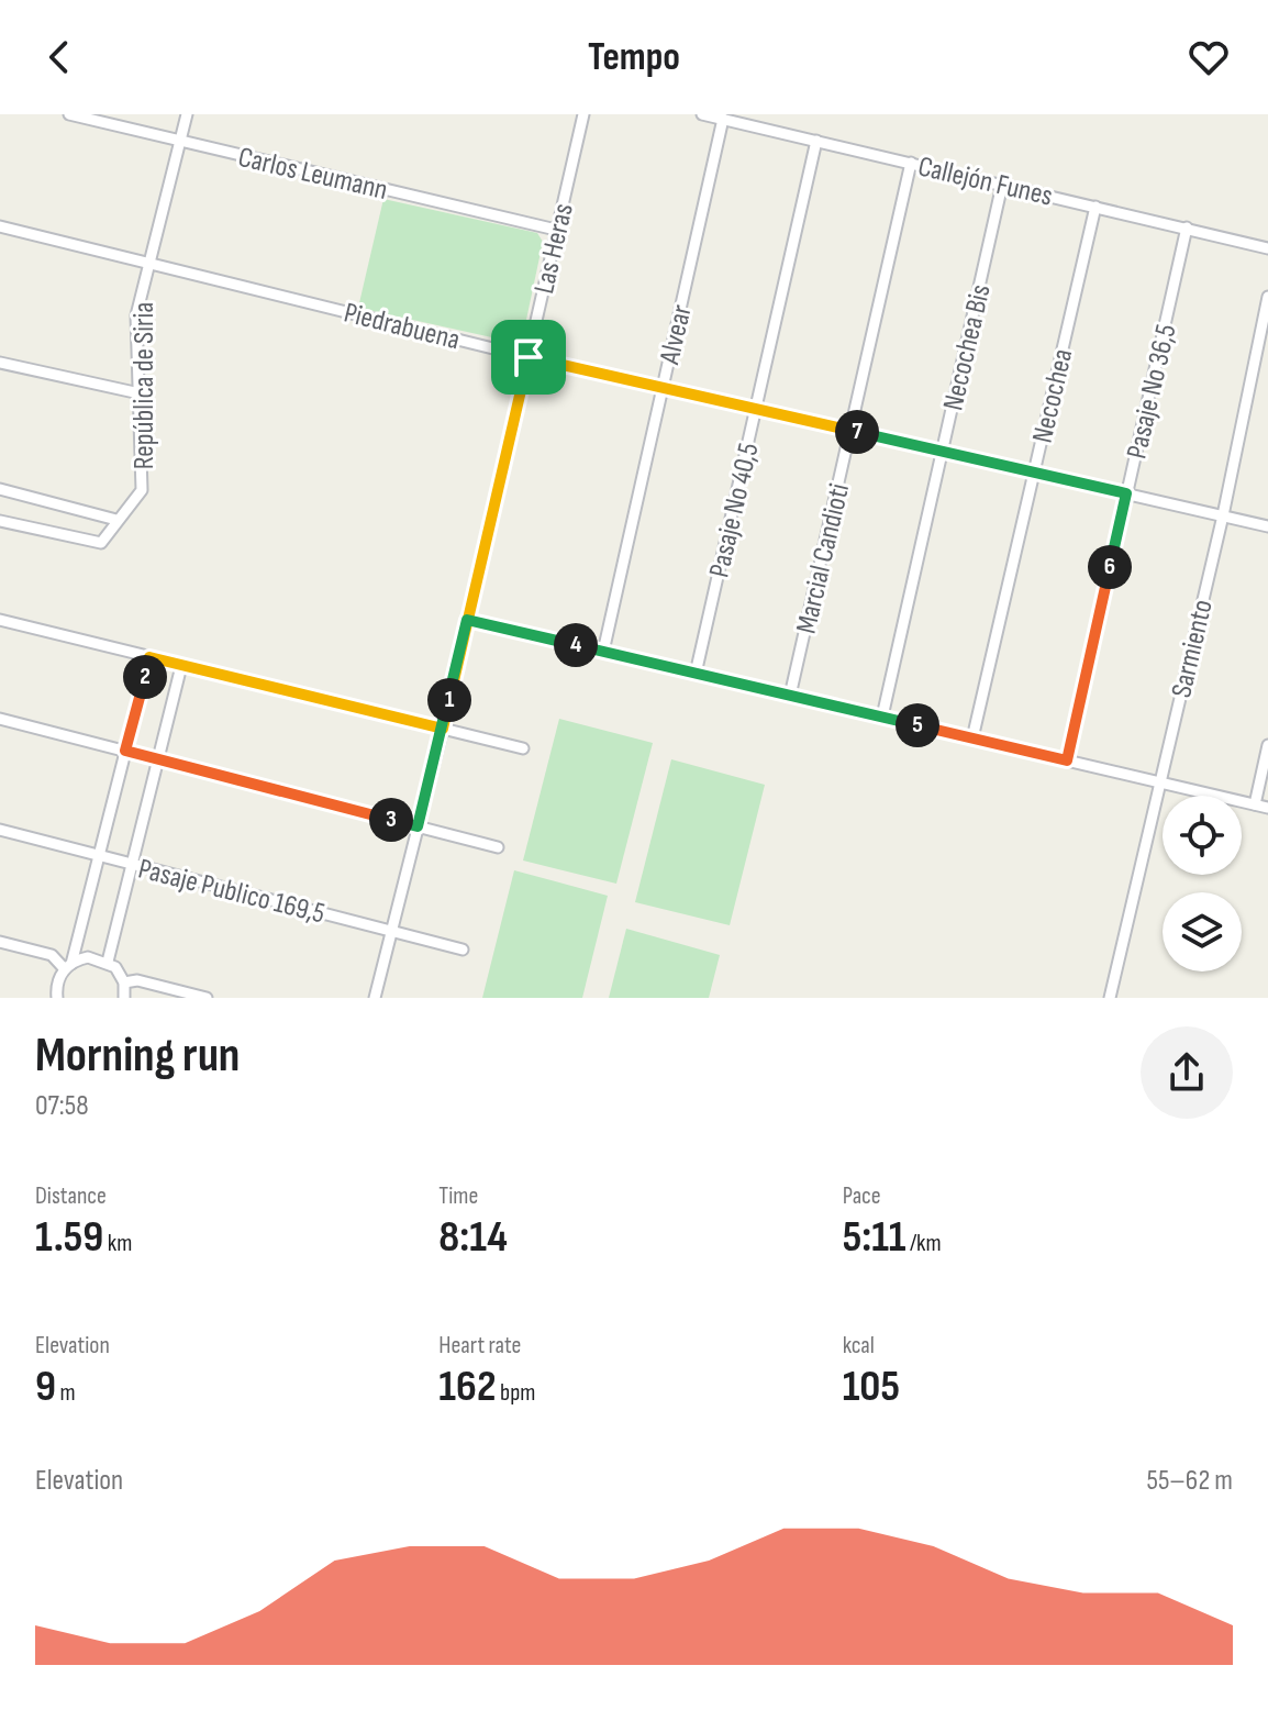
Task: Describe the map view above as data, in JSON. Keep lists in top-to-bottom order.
{
  "streets": {
    "street": [
      "Carlos Leumann",
      "Callejón Funes",
      "Las Heras",
      "Piedrabuena",
      "Alvear",
      "Necochea Bis",
      "República de Siria",
      "Pasaje No 36,5",
      "Necochea",
      "Pasaje No 40,5",
      "Marcial Candioti",
      "Sarmiento",
      "Pasaje Publico 169,5"
    ]
  },
  "crossings": [
    ["Carlos Leumann", "Las Heras"],
    ["Carlos Leumann", "República de Siria"],
    ["Callejón Funes", "Alvear"],
    ["Callejón Funes", "Necochea Bis"],
    ["Callejón Funes", "Pasaje No 36,5"],
    ["Callejón Funes", "Necochea"],
    ["Callejón Funes", "Pasaje No 40,5"],
    ["Callejón Funes", "Marcial Candioti"],
    ["Las Heras", "Piedrabuena"],
    ["Las Heras", "Pasaje Publico 169,5"],
    ["Piedrabuena", "Alvear"],
    ["Piedrabuena", "Necochea Bis"],
    ["Piedrabuena", "República de Siria"],
    ["Piedrabuena", "Pasaje No 36,5"],
    ["Piedrabuena", "Necochea"],
    ["Piedrabuena", "Pasaje No 40,5"],
    ["Piedrabuena", "Marcial Candioti"],
    ["Piedrabuena", "Sarmiento"]
  ],
  "page": {
    "header": "Tempo",
    "pins": [
      "7",
      "6",
      "4",
      "2",
      "1",
      "5",
      "3"
    ],
    "heading": ["Morning run", "07:58"],
    "stats": [
      ["Distance", "1.59 km"],
      ["Time", "8:14"],
      ["Pace", "5:11 /km"],
      ["Elevation", "9 m"],
      ["Heart rate", "162 bpm"],
      ["kcal", "105"]
    ],
    "chart": ["Elevation", "55–62 m"]
  }
}
